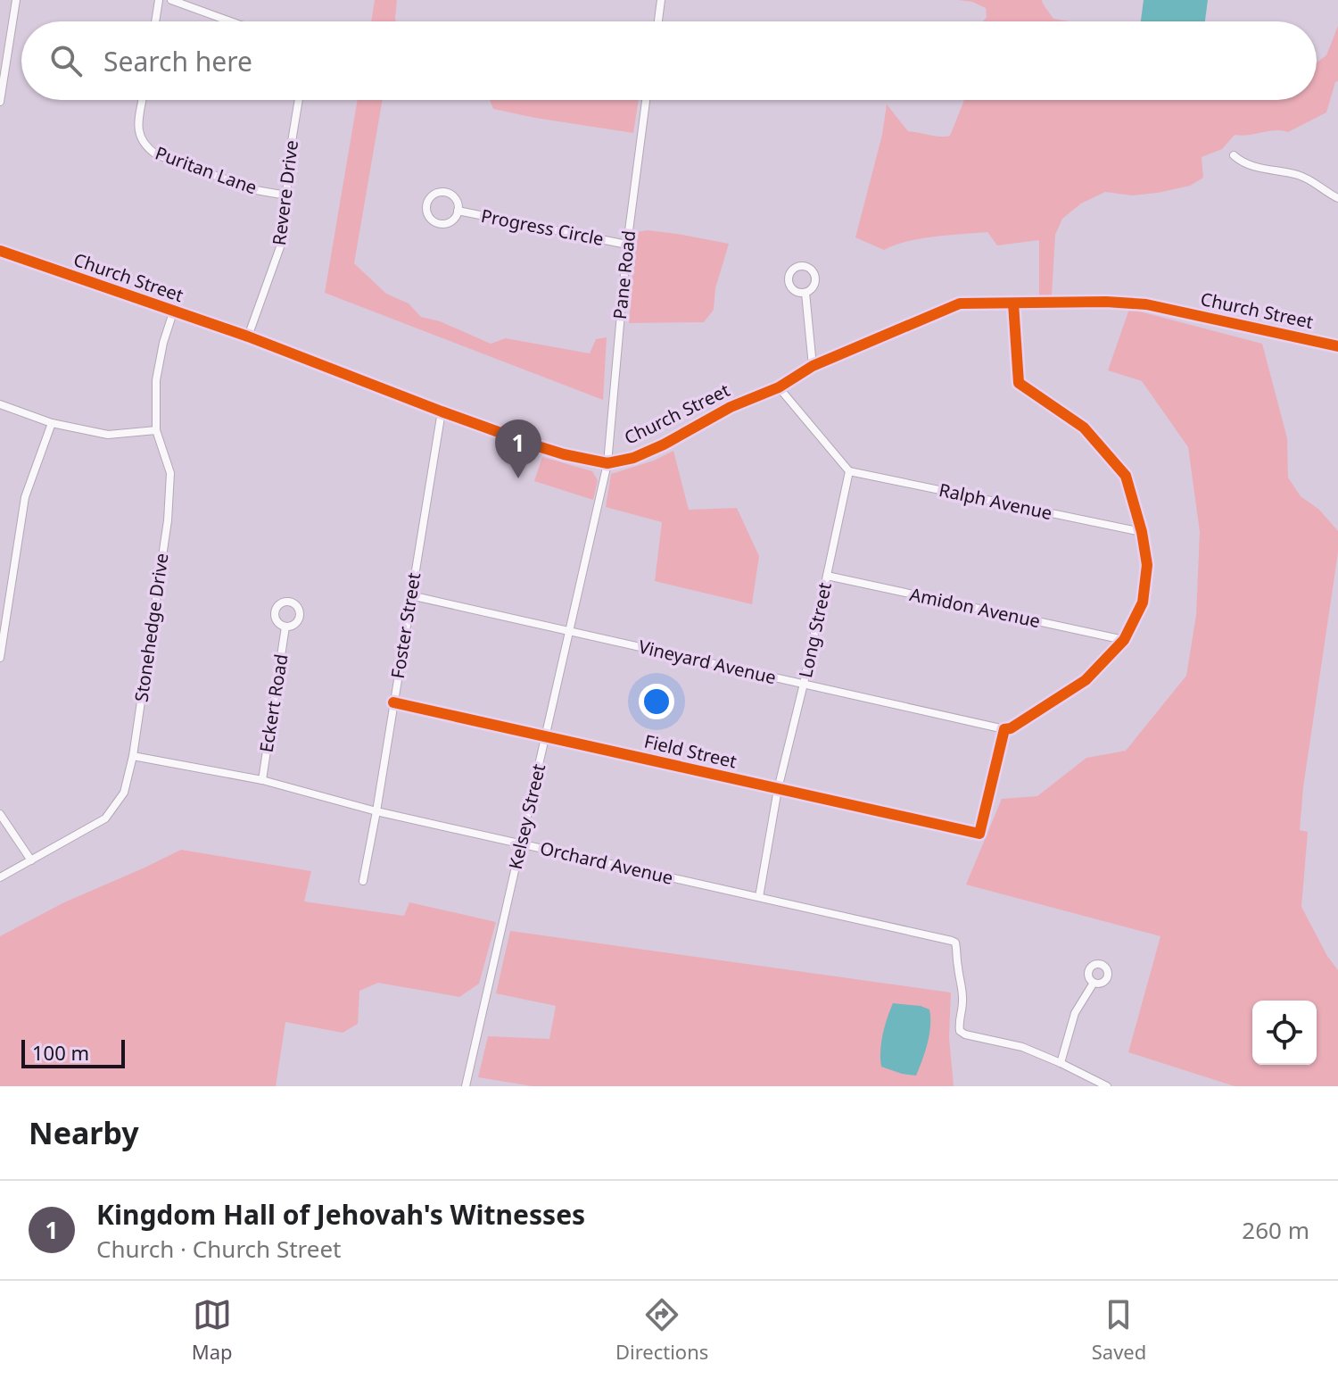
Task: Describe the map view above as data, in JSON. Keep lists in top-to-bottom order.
{
  "streets": {
    "street": [
      "Puritan Lane",
      "Revere Drive",
      "Progress Circle",
      "Pane Road",
      "Church Street",
      "Ralph Avenue",
      "Amidon Avenue",
      "Foster Street",
      "Stonehedge Drive",
      "Long Street",
      "Vineyard Avenue",
      "Eckert Road",
      "Field Street",
      "Kelsey Street",
      "Orchard Avenue"
    ]
  },
  "crossings": [
    ["Puritan Lane", "Revere Drive"],
    ["Revere Drive", "Church Street"],
    ["Progress Circle", "Pane Road"],
    ["Pane Road", "Church Street"],
    ["Pane Road", "Kelsey Street"],
    ["Church Street", "Foster Street"],
    ["Church Street", "Stonehedge Drive"],
    ["Church Street", "Kelsey Street"],
    ["Ralph Avenue", "Long Street"],
    ["Amidon Avenue", "Long Street"],
    ["Foster Street", "Vineyard Avenue"],
    ["Foster Street", "Field Street"],
    ["Foster Street", "Orchard Avenue"],
    ["Stonehedge Drive", "Orchard Avenue"],
    ["Long Street", "Vineyard Avenue"],
    ["Long Street", "Field Street"],
    ["Long Street", "Orchard Avenue"],
    ["Vineyard Avenue", "Field Street"],
    ["Vineyard Avenue", "Kelsey Street"],
    ["Eckert Road", "Orchard Avenue"],
    ["Field Street", "Kelsey Street"],
    ["Kelsey Street", "Orchard Avenue"]
  ],
  "scale_bar": "100 m",
  "page": {
    "search": "Search here",
    "pins": "1",
    "scale": "100 m",
    "heading": "Nearby",
    "list": [
      {
        "mark": "1",
        "name": "Kingdom Hall of Jehovah's Witnesses",
        "note": "Church · Church Street",
        "value": "260 m"
      }
    ],
    "nav": ["Map", "Directions", "Saved"]
  }
}
